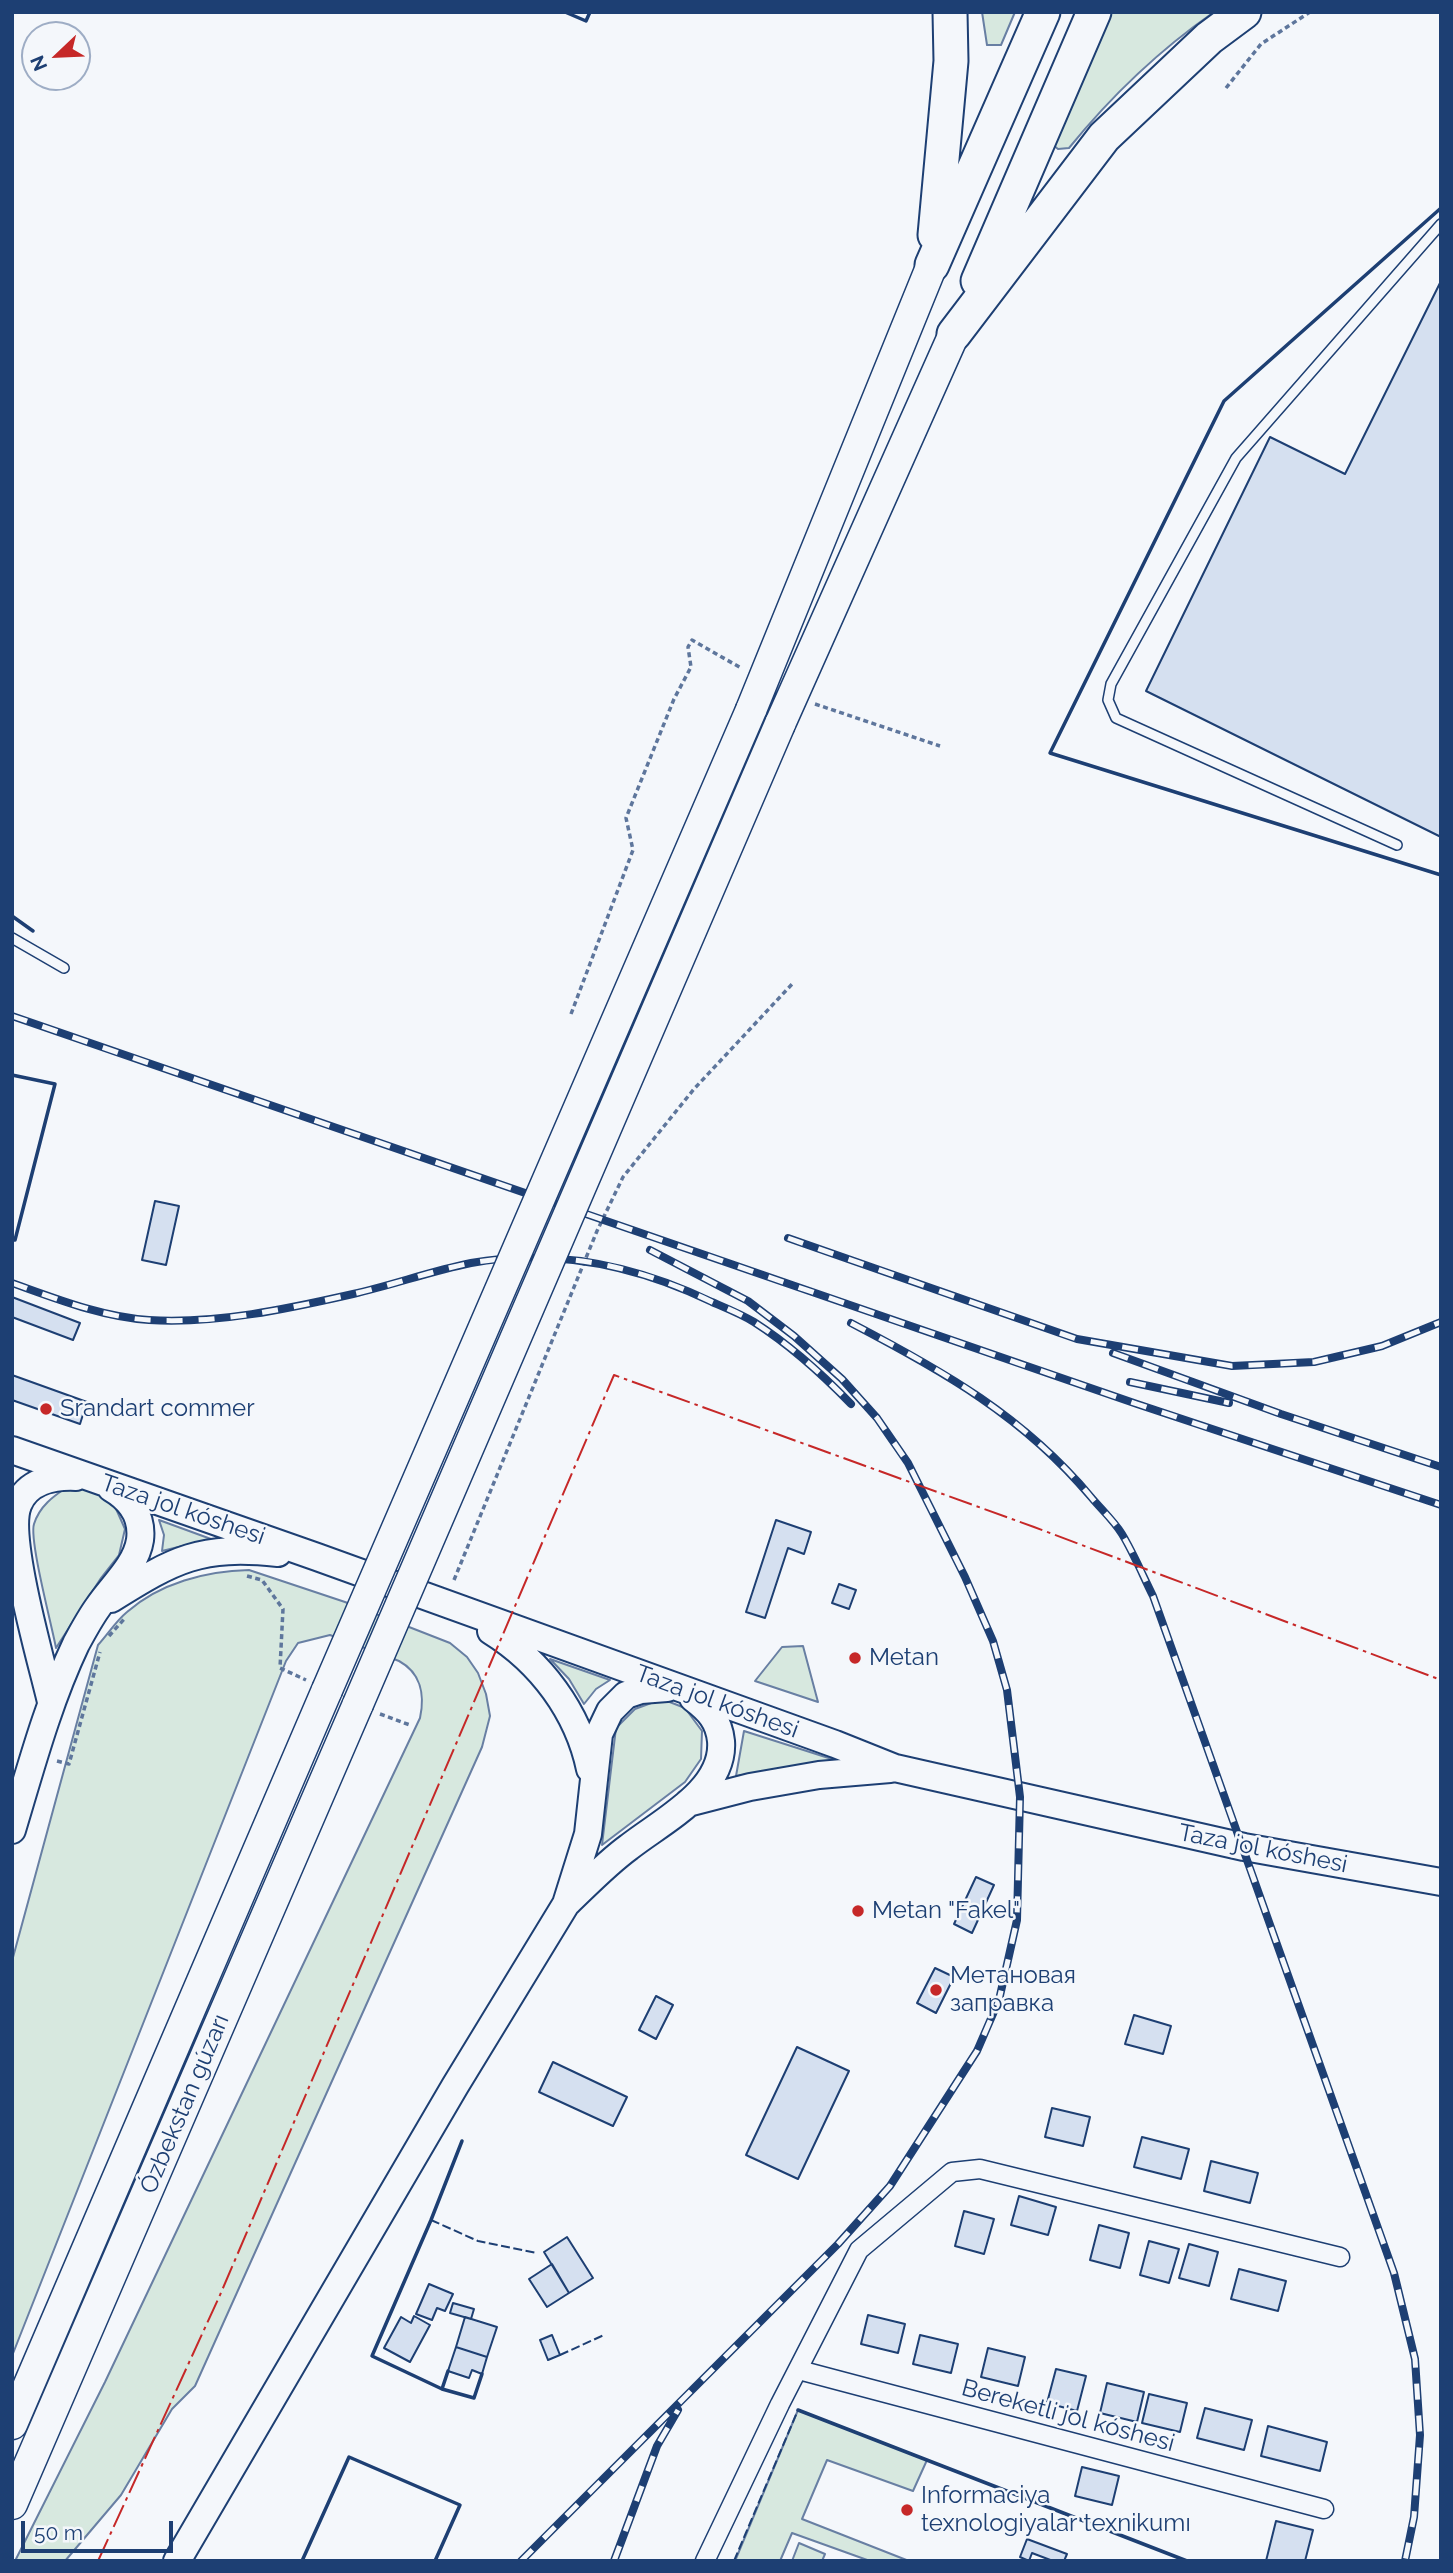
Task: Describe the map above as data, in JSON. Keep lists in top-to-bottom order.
{
  "streets": {
    "main road": ["Taza jol kóshesi", "Ózbekstan gúzarı"],
    "street": ["Bereketli jol kóshesi"]
  },
  "places": [
    "Srandart commer",
    "Metan",
    "Metan \"Fakel\"",
    "Метановая заправка",
    "Informaciya texnologiyalar texnikumı"
  ],
  "scale_bar": "50 m",
  "north": "bottom left"
}
